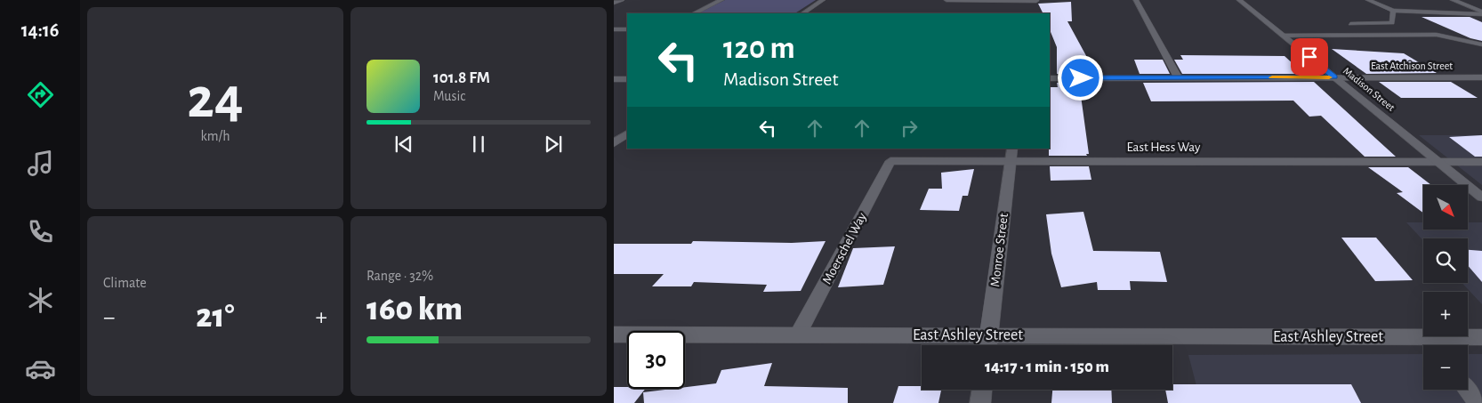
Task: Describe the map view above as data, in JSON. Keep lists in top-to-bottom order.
{
  "streets": {
    "street": [
      "East Atchison Street",
      "Madison Street",
      "Monroe Street",
      "East Ashley Street"
    ],
    "lane": ["East Hess Way", "Moerschel Way"]
  },
  "crossings": [
    ["East Atchison Street", "Madison Street"],
    ["Madison Street", "East Hess Way"],
    ["East Hess Way", "Moerschel Way"],
    ["East Hess Way", "Monroe Street"],
    ["Moerschel Way", "East Ashley Street"],
    ["Monroe Street", "East Ashley Street"]
  ],
  "north": "bottom right",
  "page": {
    "tabs": "14:16",
    "tile": [
      ["24", "km/h"],
      "Climate",
      ["Range · 32%", "160 km"]
    ],
    "turn": ["120 m", "Madison Street"],
    "song": ["101.8 FM", "Music"],
    "map_buttons": ["+", "−"],
    "heat": ["−", "21°", "+"],
    "limit": "30",
    "trip": "14:17 · 1 min · 150 m"
  }
}
